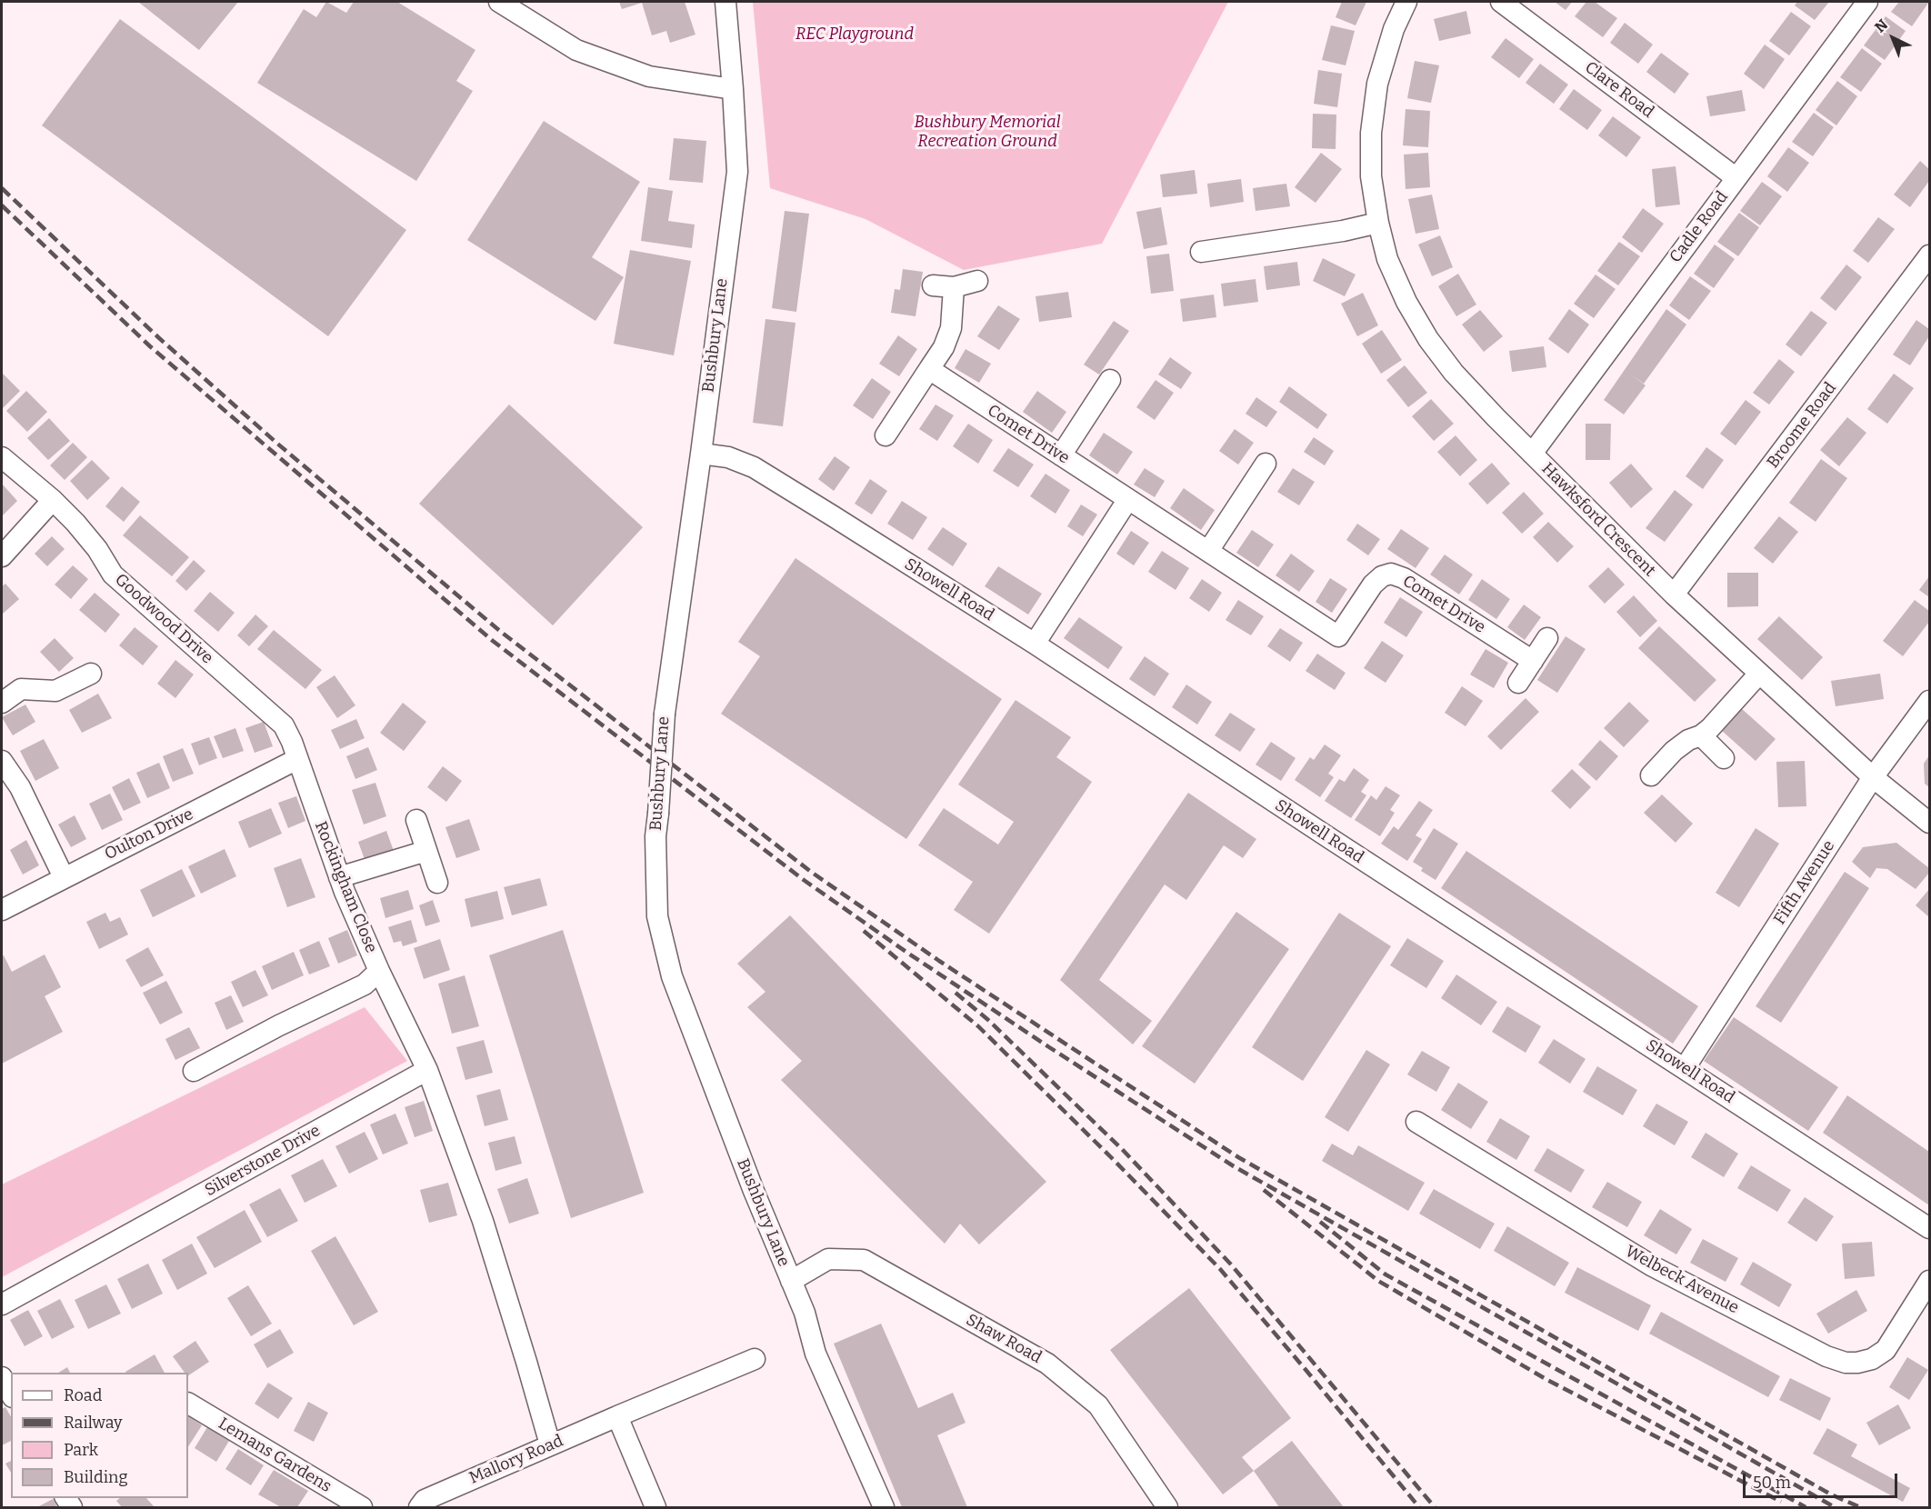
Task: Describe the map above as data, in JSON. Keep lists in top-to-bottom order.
{
  "streets": {
    "street": [
      "Clare Road",
      "Cadle Road",
      "Bushbury Lane",
      "Broome Road",
      "Comet Drive",
      "Hawksford Crescent",
      "Showell Road",
      "Goodwood Drive",
      "Oulton Drive",
      "Fifth Avenue",
      "Rockingham Close",
      "Silverstone Drive",
      "Welbeck Avenue",
      "Shaw Road",
      "Lemans Gardens",
      "Mallory Road"
    ]
  },
  "crossings": [
    ["Clare Road", "Cadle Road"],
    ["Cadle Road", "Hawksford Crescent"],
    ["Bushbury Lane", "Showell Road"],
    ["Bushbury Lane", "Shaw Road"],
    ["Broome Road", "Hawksford Crescent"],
    ["Hawksford Crescent", "Fifth Avenue"],
    ["Showell Road", "Fifth Avenue"],
    ["Goodwood Drive", "Oulton Drive"],
    ["Goodwood Drive", "Rockingham Close"],
    ["Oulton Drive", "Rockingham Close"]
  ],
  "parks": ["REC Playground", "Bushbury Memorial Recreation Ground"],
  "legend": [
    "Road",
    "Railway",
    "Park",
    "Building"
  ],
  "scale_bar": "50 m",
  "north": "top left"
}
